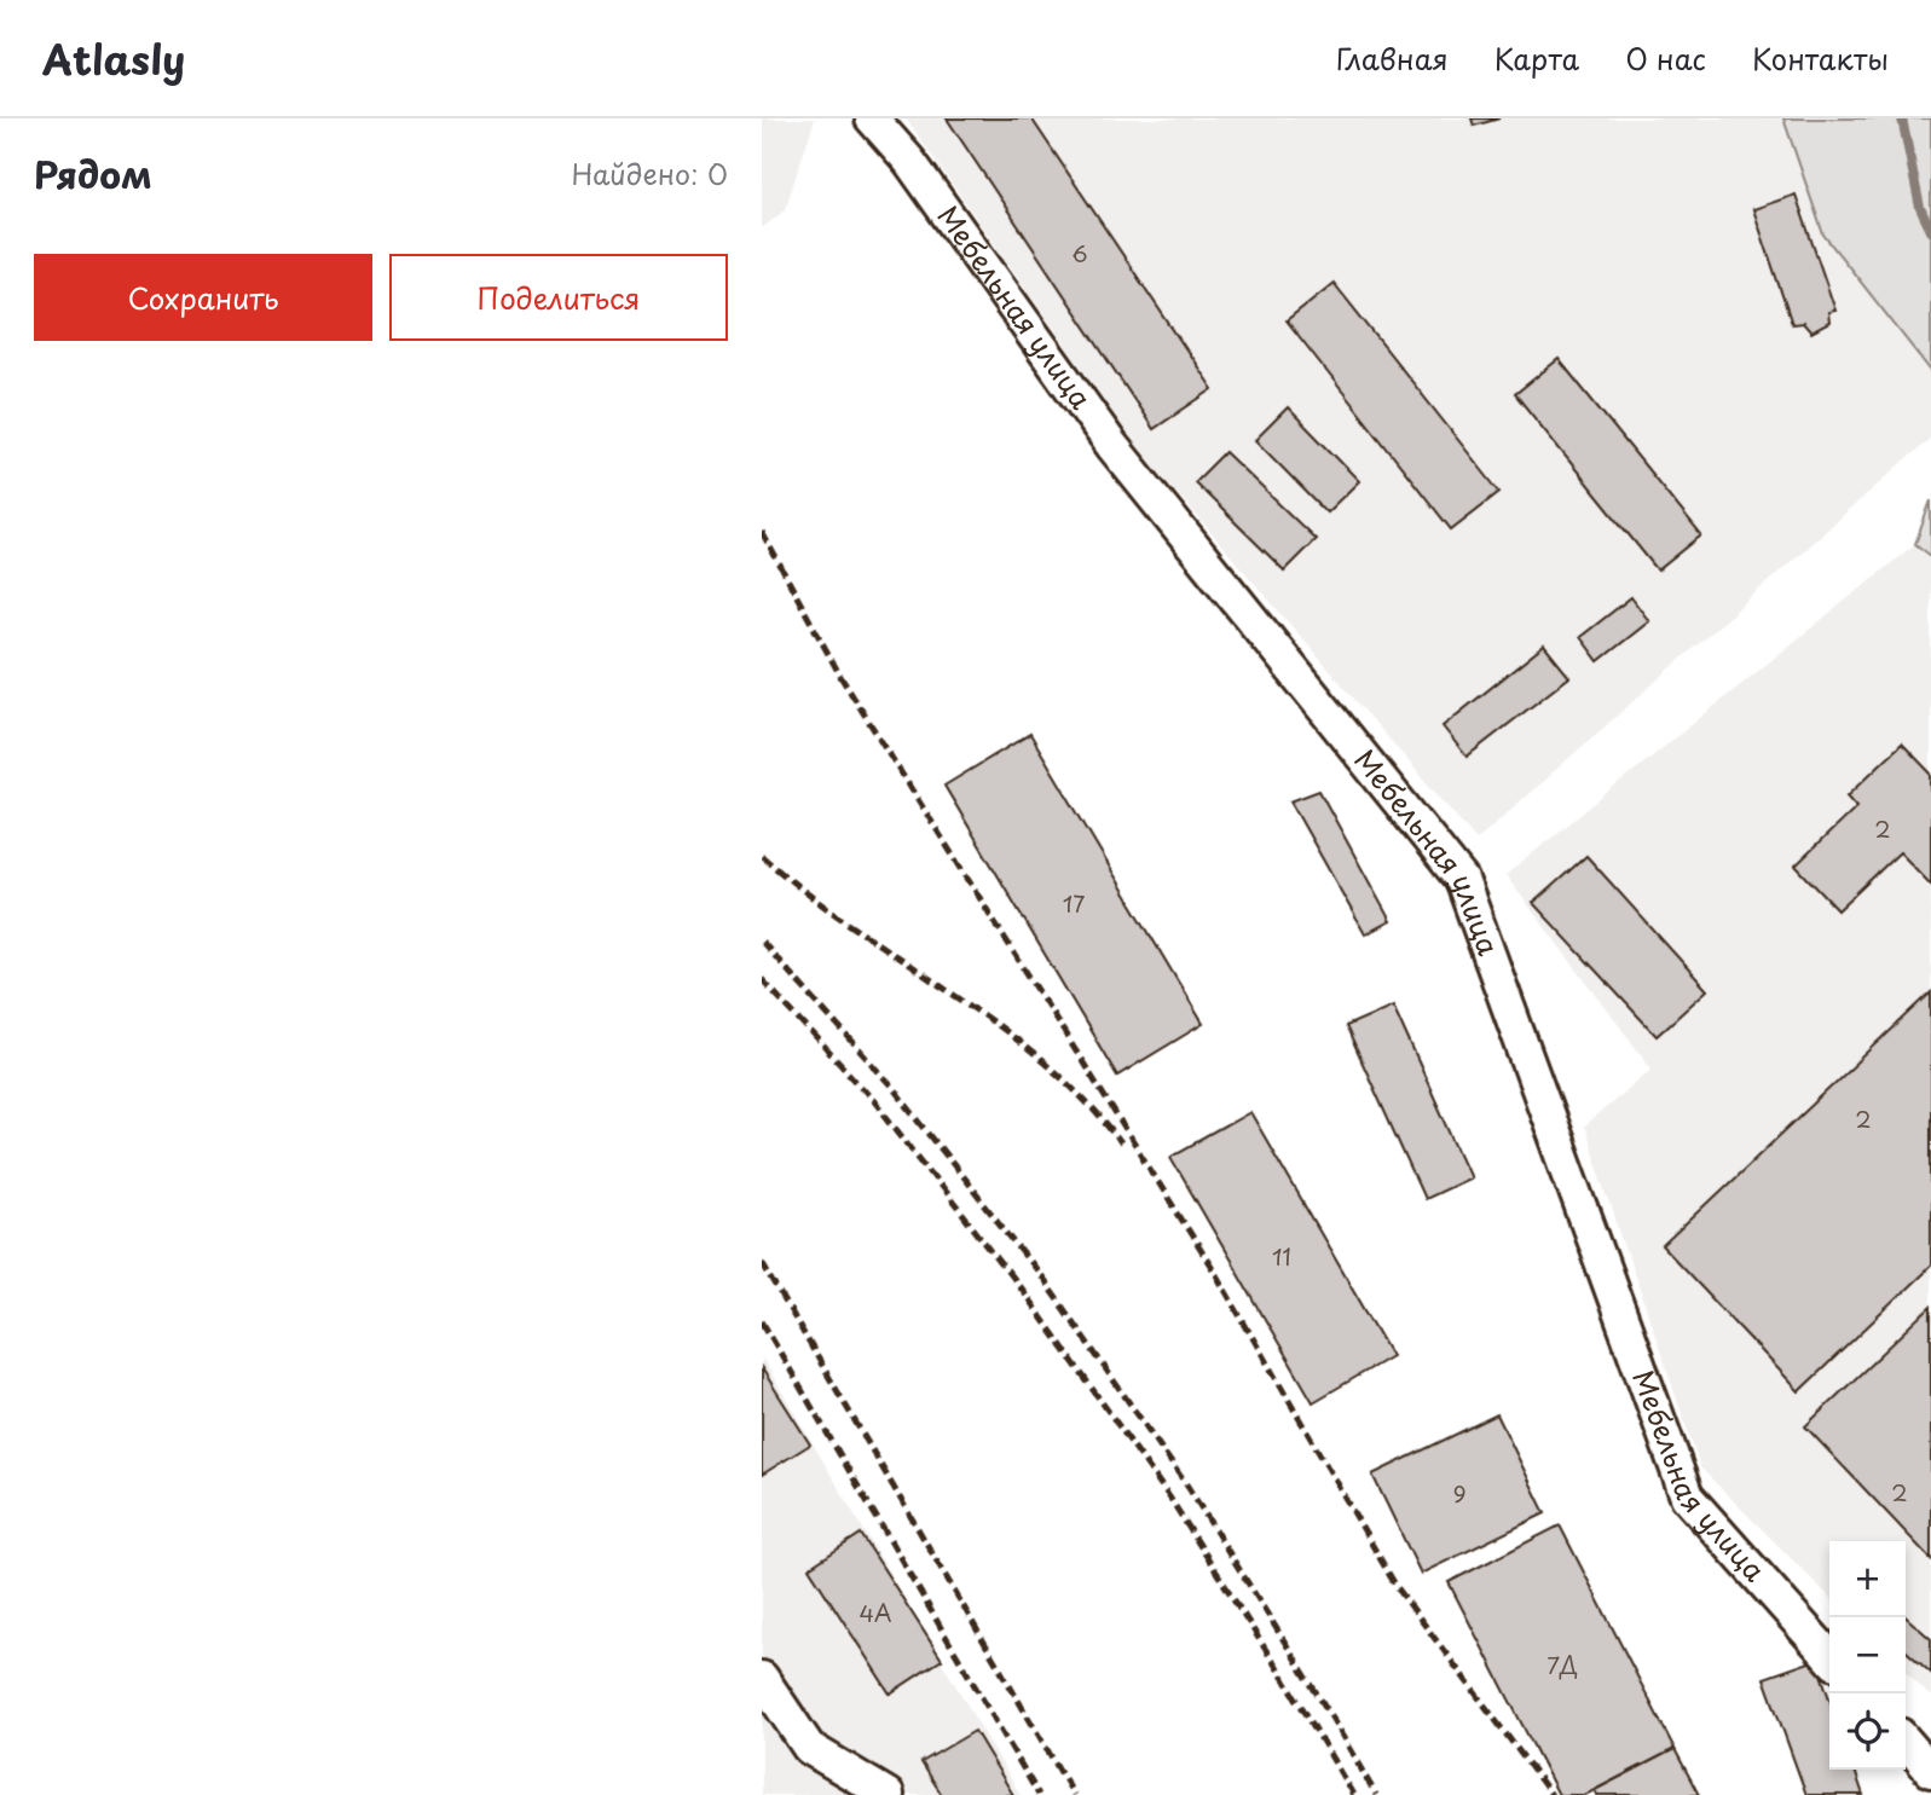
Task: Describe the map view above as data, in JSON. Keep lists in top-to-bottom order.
{
  "streets": {
    "street": ["Мебельная улица"]
  },
  "house_numbers": [
    "6",
    "2",
    "17",
    "2",
    "11",
    "2",
    "9",
    "4А",
    "7Д"
  ],
  "page": {
    "header": "Atlasly",
    "nav": [
      "Главная",
      "Карта",
      "О нас",
      "Контакты"
    ],
    "heading": ["Рядом", "Найдено: 0"],
    "buttons": ["Сохранить", "Поделиться"],
    "map_buttons": ["+", "−"]
  }
}
